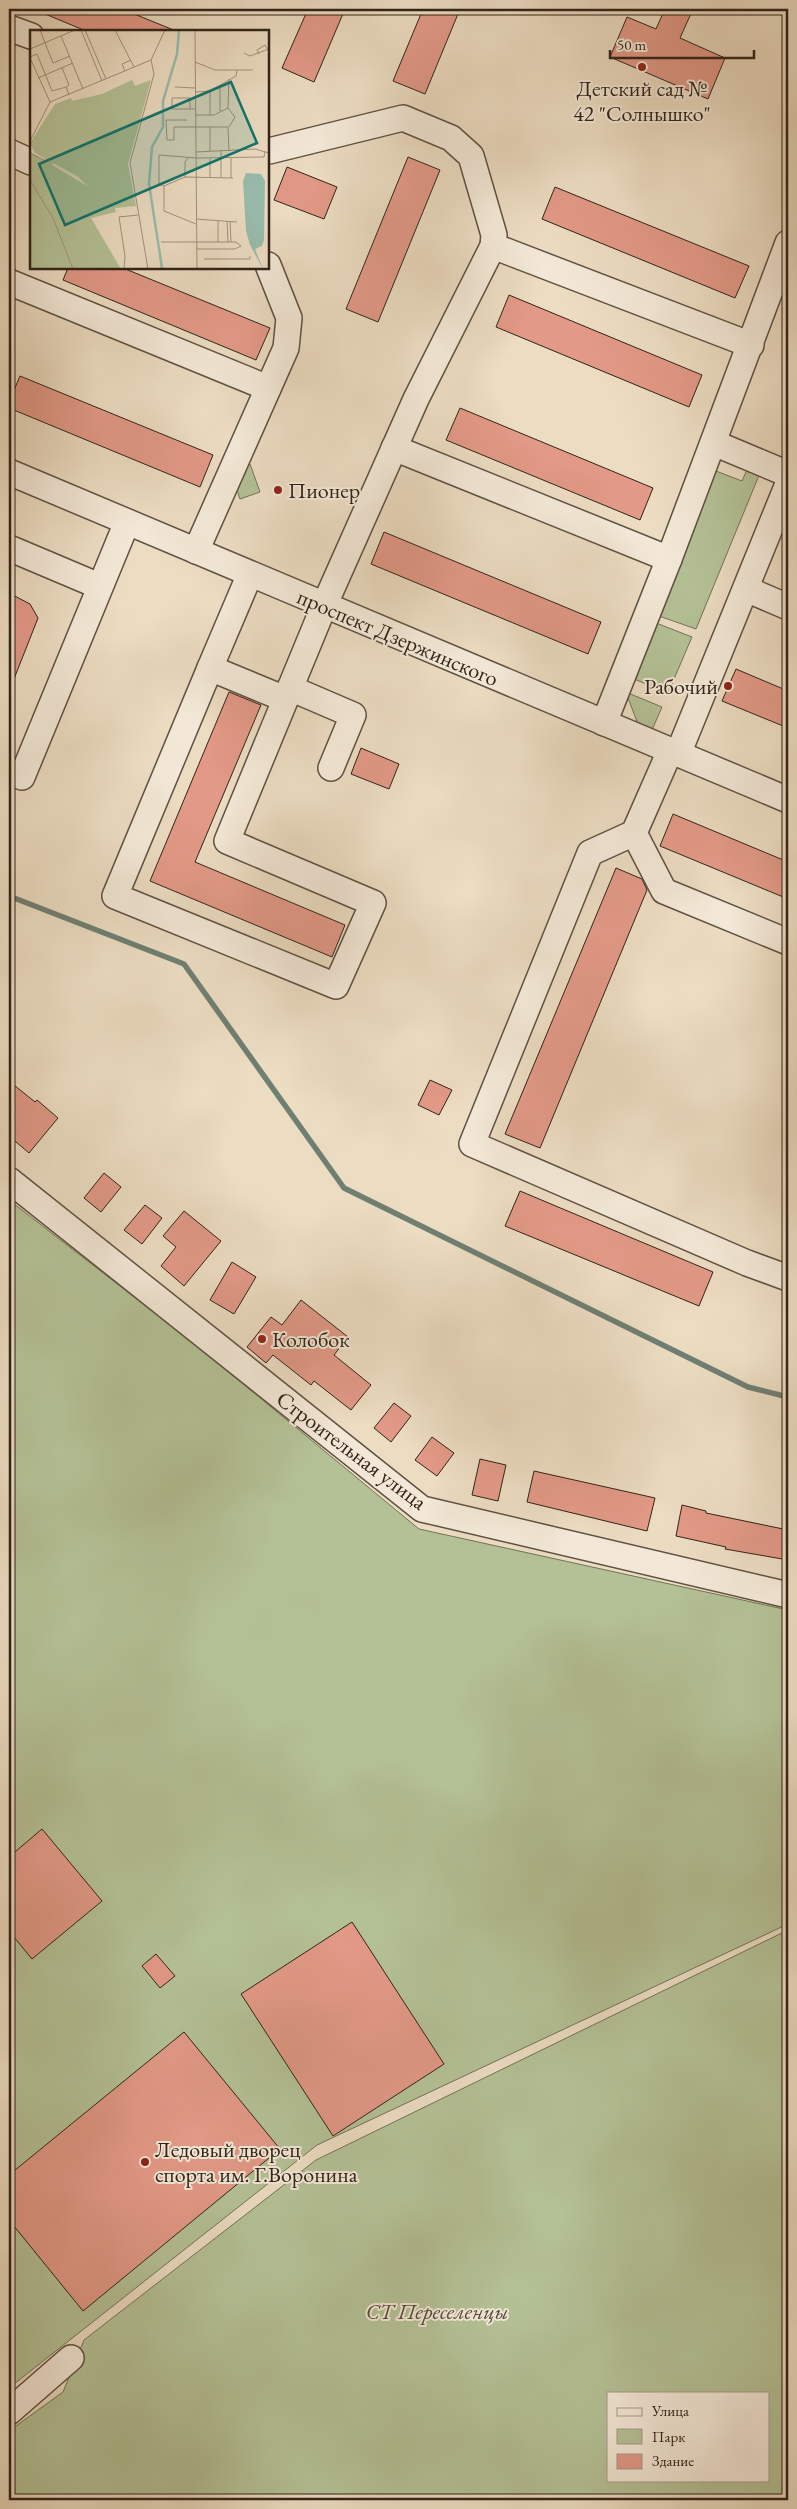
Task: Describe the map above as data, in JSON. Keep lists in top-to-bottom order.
{
  "streets": {
    "street": ["проспект Дзержинского", "Строительная улица"]
  },
  "parks": ["СТ Переселенцы"],
  "places": [
    "Детский сад № 42 \"Солнышко\"",
    "Пионер",
    "Рабочий",
    "Колобок",
    "Ледовый дворец спорта им. Г.Воронина"
  ],
  "legend": ["Улица", "Парк", "Здание"],
  "scale_bar": "50 m"
}
